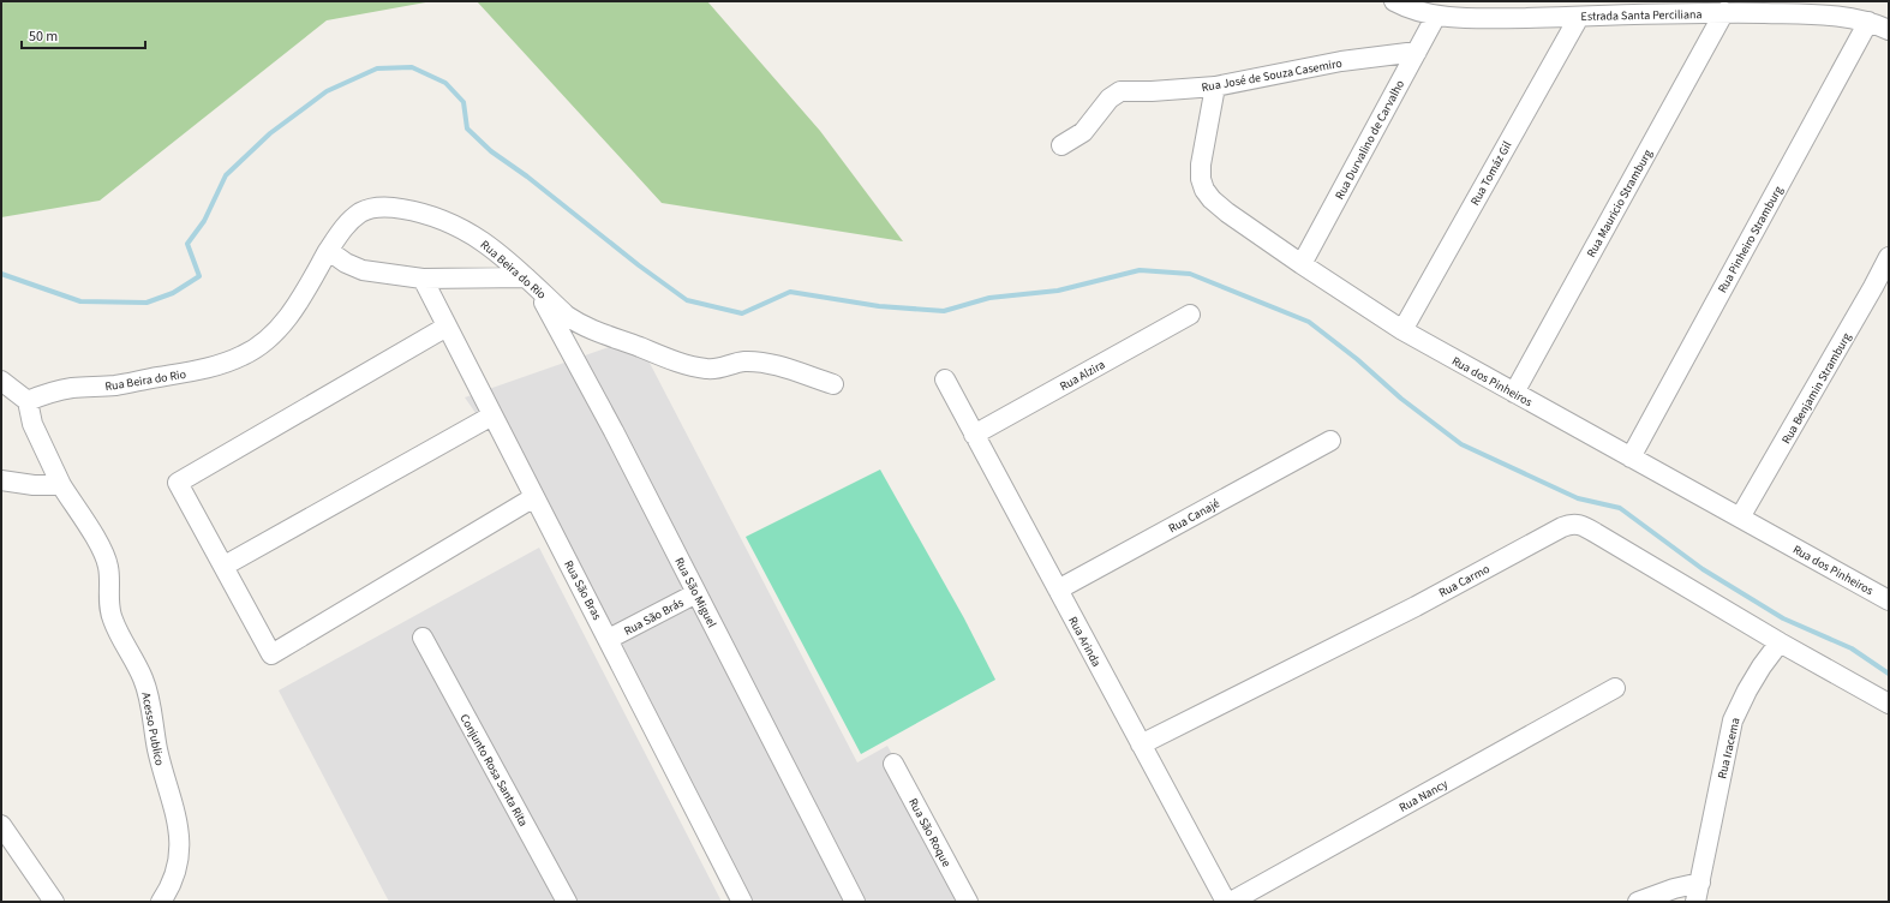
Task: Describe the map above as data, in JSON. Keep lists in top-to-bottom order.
{
  "streets": {
    "street": [
      "Estrada Santa Perciliana",
      "Rua José de Souza Casemiro",
      "Rua Durvalino de Carvalho",
      "Rua Tomáz Gil",
      "Rua Mauricio Stramburg",
      "Rua Pinheiro Stramburg",
      "Rua Beira do Rio",
      "Rua Alzira",
      "Rua dos Pinheiros",
      "Rua Benjamin Stramburg",
      "Rua Canajé",
      "Rua Carmo",
      "Rua São Bras",
      "Rua São Miguel",
      "Rua São Brás",
      "Rua Arinda",
      "Acesso Publico",
      "Rua Iracema",
      "Conjunto Rosa Santa Rita",
      "Rua Nancy",
      "Rua São Roque"
    ]
  },
  "crossings": [
    ["Estrada Santa Perciliana", "Rua Durvalino de Carvalho"],
    ["Estrada Santa Perciliana", "Rua Tomáz Gil"],
    ["Estrada Santa Perciliana", "Rua Mauricio Stramburg"],
    ["Estrada Santa Perciliana", "Rua Pinheiro Stramburg"],
    ["Rua José de Souza Casemiro", "Rua Durvalino de Carvalho"],
    ["Rua José de Souza Casemiro", "Rua dos Pinheiros"],
    ["Rua Durvalino de Carvalho", "Rua dos Pinheiros"],
    ["Rua Tomáz Gil", "Rua dos Pinheiros"],
    ["Rua Mauricio Stramburg", "Rua dos Pinheiros"],
    ["Rua Pinheiro Stramburg", "Rua dos Pinheiros"],
    ["Rua Beira do Rio", "Rua São Miguel"],
    ["Rua Beira do Rio", "Acesso Publico"],
    ["Rua Alzira", "Rua Arinda"],
    ["Rua dos Pinheiros", "Rua Benjamin Stramburg"],
    ["Rua Canajé", "Rua Arinda"],
    ["Rua Carmo", "Rua Arinda"],
    ["Rua Carmo", "Rua Iracema"],
    ["Rua São Bras", "Rua São Brás"],
    ["Rua São Miguel", "Rua São Brás"]
  ],
  "scale_bar": "50 m"
}
